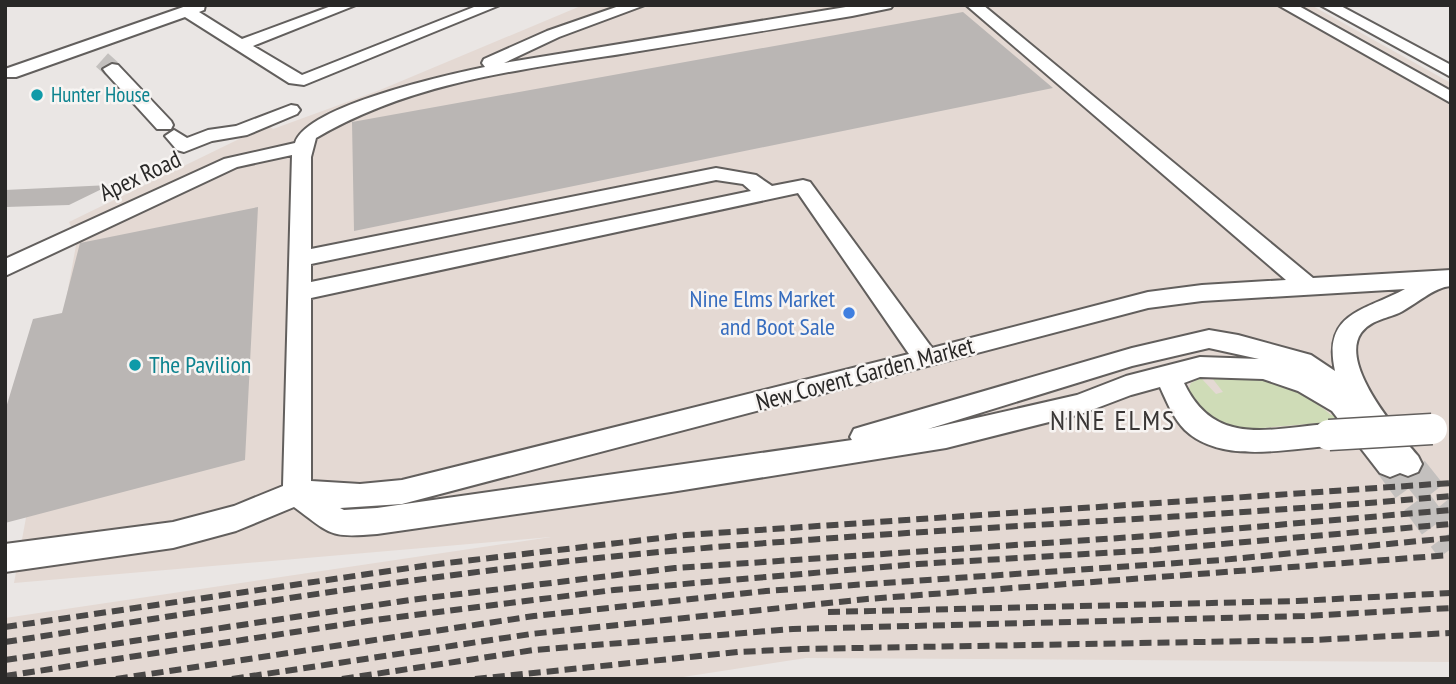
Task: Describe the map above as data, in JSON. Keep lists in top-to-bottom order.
{
  "streets": {
    "street": ["Apex Road", "New Covent Garden Market"]
  },
  "districts": ["NINE ELMS"],
  "places": ["Hunter House", "Nine Elms Market and Boot Sale", "The Pavilion"]
}
